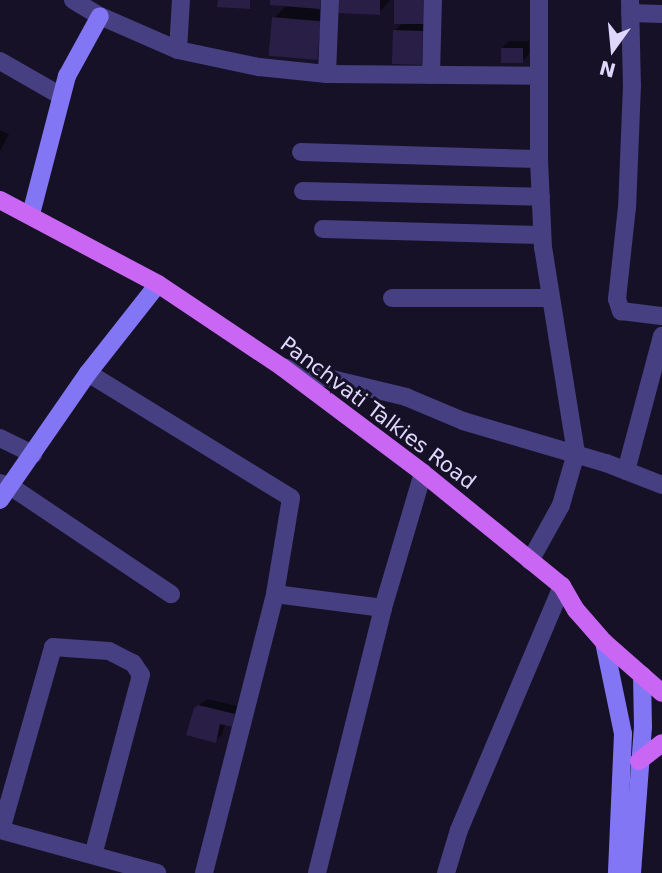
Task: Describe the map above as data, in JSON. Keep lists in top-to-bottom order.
{
  "streets": {
    "main road": ["Panchvati Talkies Road"]
  },
  "north": "bottom"
}
